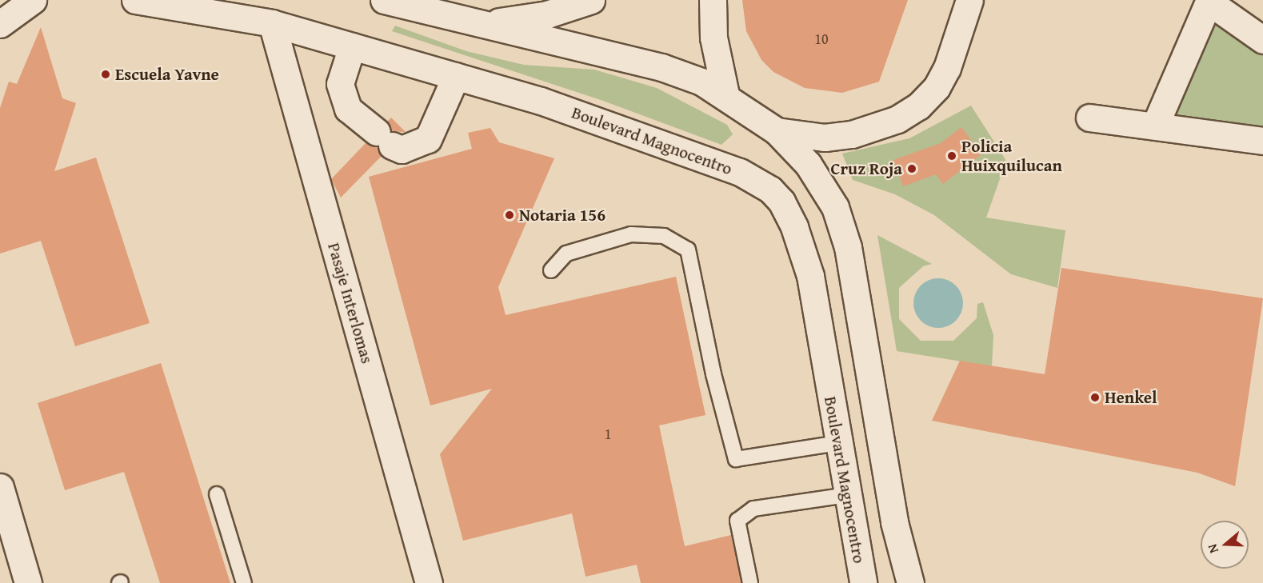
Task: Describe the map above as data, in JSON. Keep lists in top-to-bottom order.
{
  "streets": {
    "street": ["Boulevard Magnocentro", "Pasaje Interlomas"]
  },
  "crossings": [
    ["Boulevard Magnocentro", "Pasaje Interlomas"]
  ],
  "places": [
    "Escuela Yavne",
    "Policia Huixquilucan",
    "Cruz Roja",
    "Notaria 156",
    "Henkel"
  ],
  "house_numbers": ["10", "1"],
  "north": "left"
}
